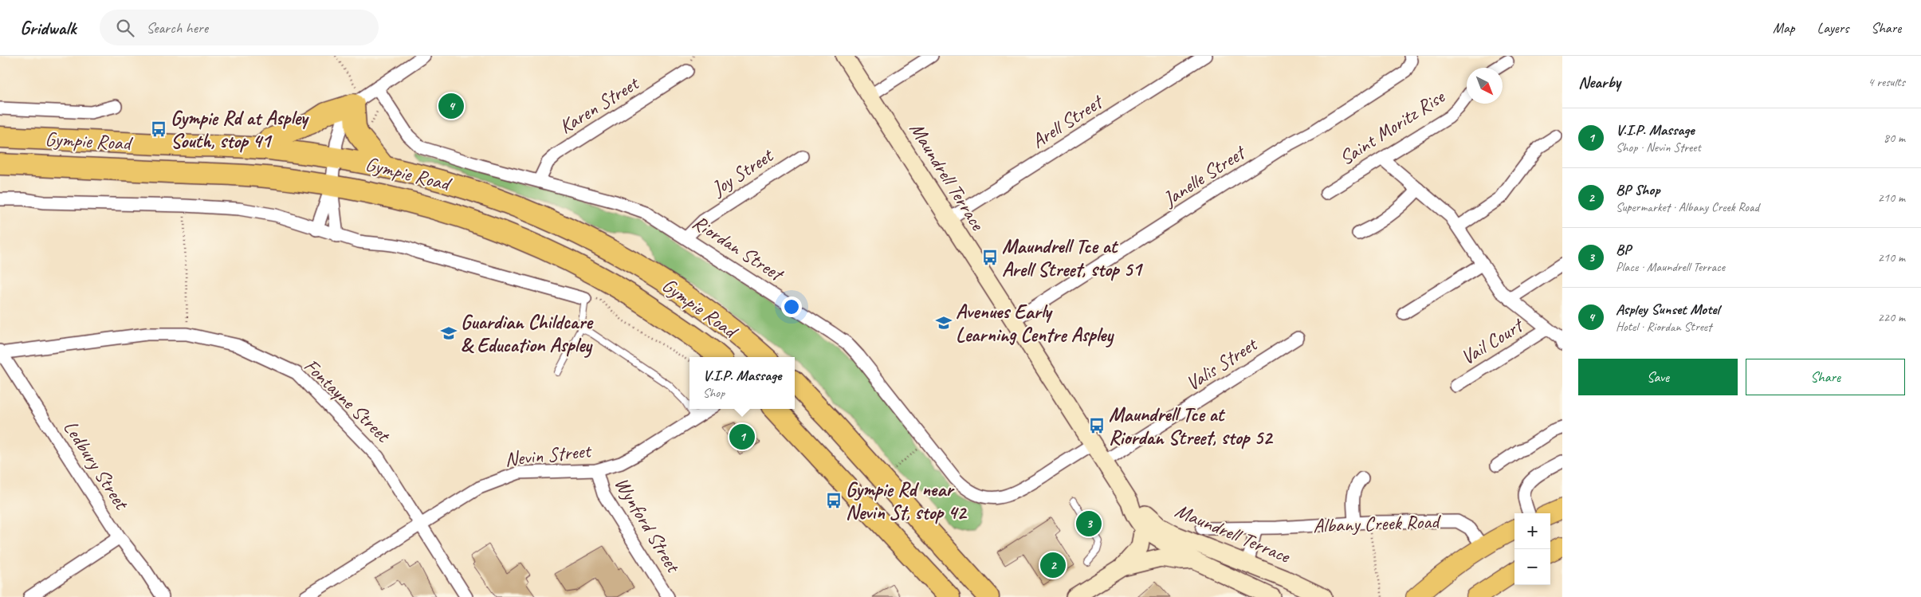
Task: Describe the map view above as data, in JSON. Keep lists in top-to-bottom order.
{
  "streets": {
    "highway": ["Gympie Road"],
    "main road": ["Maundrell Terrace"],
    "street": [
      "Karen Street",
      "Arell Street",
      "Saint Moritz Rise",
      "Joy Street",
      "Janelle Street",
      "Riordan Street",
      "Vail Court",
      "Valis Street",
      "Fontayne Street",
      "Nevin Street",
      "Ledbury Street",
      "Albany Creek Road",
      "Wynford Street"
    ]
  },
  "crossings": [
    ["Karen Street", "Riordan Street"],
    ["Arell Street", "Maundrell Terrace"],
    ["Joy Street", "Riordan Street"],
    ["Maundrell Terrace", "Janelle Street"],
    ["Maundrell Terrace", "Riordan Street"],
    ["Maundrell Terrace", "Valis Street"],
    ["Fontayne Street", "Nevin Street"],
    ["Fontayne Street", "Ledbury Street"],
    ["Nevin Street", "Wynford Street"]
  ],
  "places": {
    "bus stop": [
      "Gympie Rd at Aspley South, stop 41",
      "Maundrell Tce at Arell Street, stop 51",
      "Maundrell Tce at Riordan Street, stop 52",
      "Gympie Rd near Nevin St, stop 42"
    ],
    "school or university": ["Avenues Early Learning Centre Aspley", "Guardian Childcare & Education Aspley"]
  },
  "north": "bottom right",
  "page": {
    "header": "Gridwalk",
    "search": "Search here",
    "nav": ["Map", "Layers", "Share"],
    "heading": ["Nearby", "4 results"],
    "pins": [
      "4",
      "1",
      "3",
      "2"
    ],
    "list": [
      {
        "mark": "1",
        "name": "V.I.P. Massage",
        "note": "Shop · Nevin Street",
        "value": "80 m"
      },
      {
        "mark": "2",
        "name": "BP Shop",
        "note": "Supermarket · Albany Creek Road",
        "value": "210 m"
      },
      {
        "mark": "3",
        "name": "BP",
        "note": "Place · Maundrell Terrace",
        "value": "210 m"
      },
      {
        "mark": "4",
        "name": "Aspley Sunset Motel",
        "note": "Hotel · Riordan Street",
        "value": "220 m"
      }
    ],
    "buttons": ["Save", "Share"],
    "popup": ["V.I.P. Massage", "Shop"],
    "map_buttons": ["+", "−"]
  }
}
